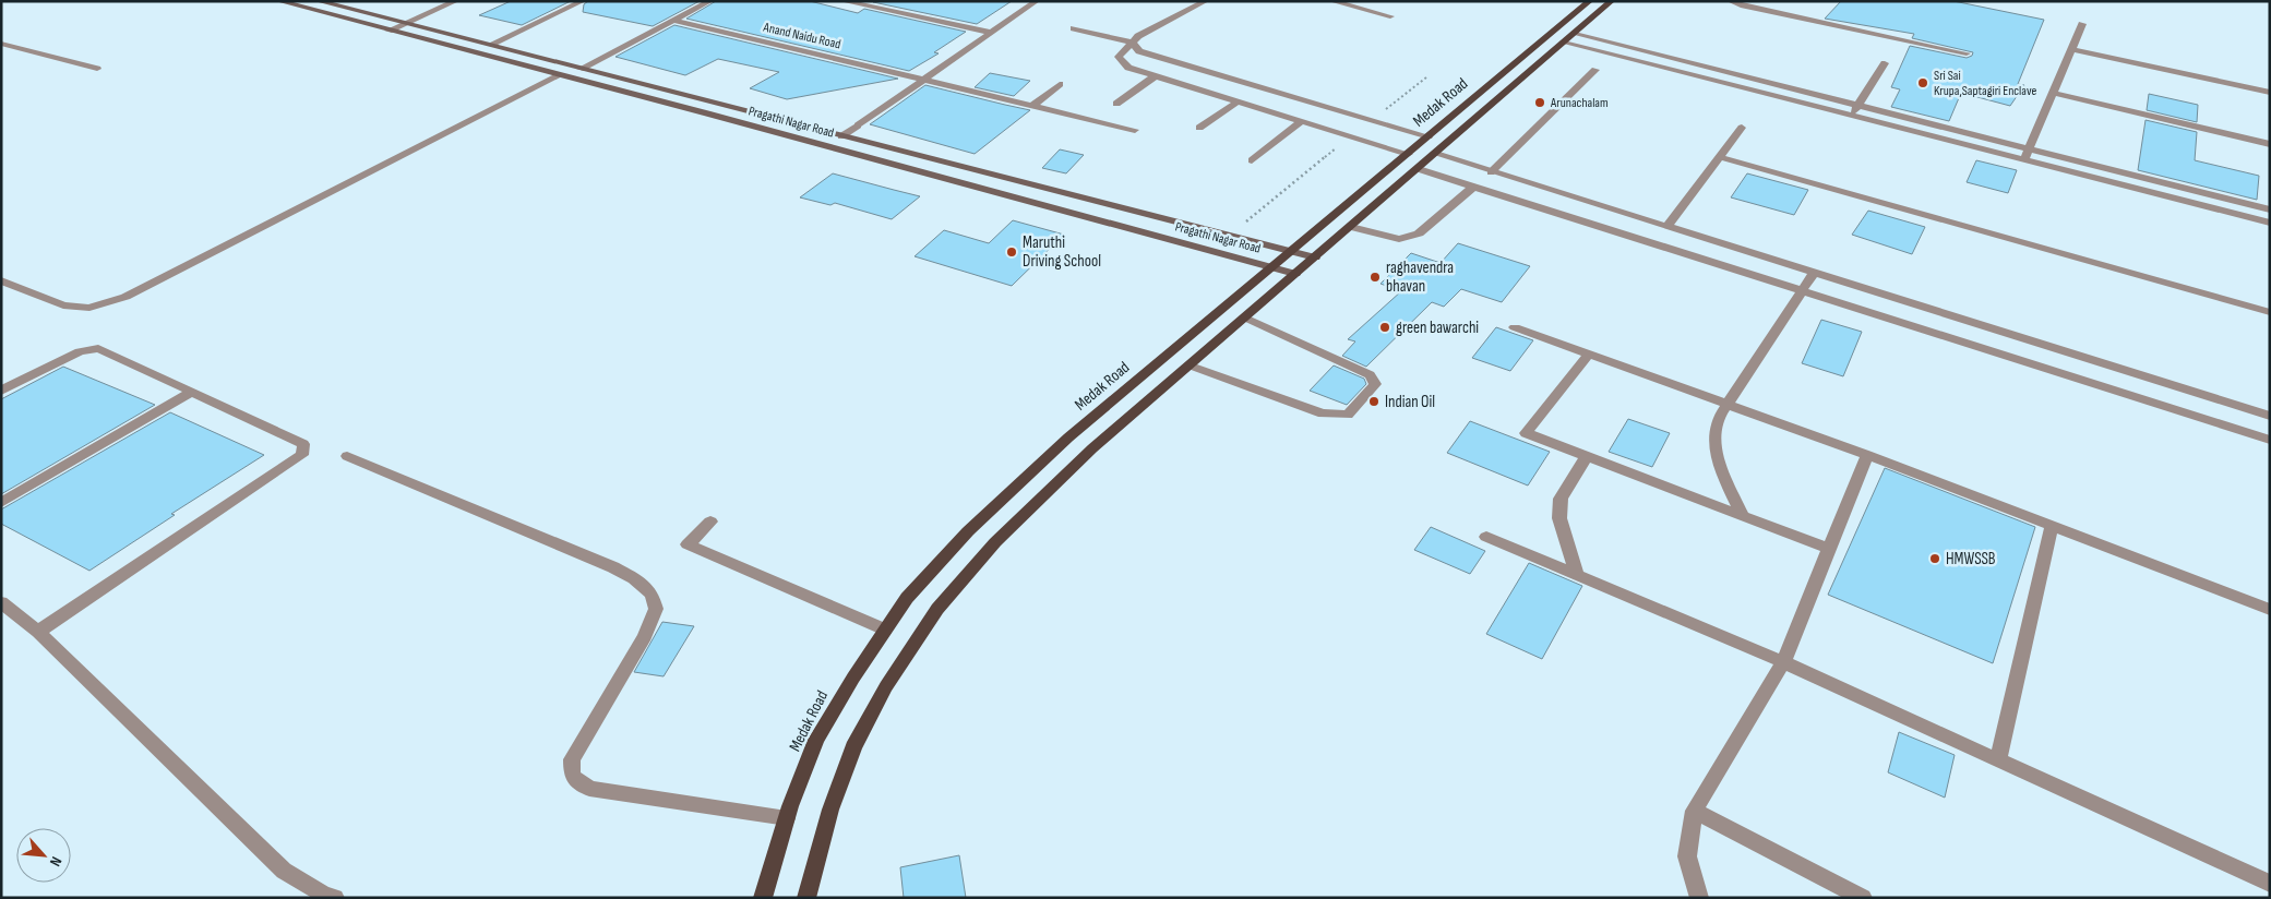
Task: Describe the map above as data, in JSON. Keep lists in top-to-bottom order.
{
  "streets": {
    "main road": ["Medak Road", "Pragathi Nagar Road"],
    "street": ["Anand Naidu Road"]
  },
  "crossings": [
    ["Medak Road", "Pragathi Nagar Road"]
  ],
  "places": [
    "Sri Sai Krupa,Saptagiri Enclave",
    "Arunachalam",
    "Maruthi Driving School",
    "raghavendra bhavan",
    "green bawarchi",
    "Indian Oil",
    "HMWSSB"
  ],
  "north": "bottom right"
}
